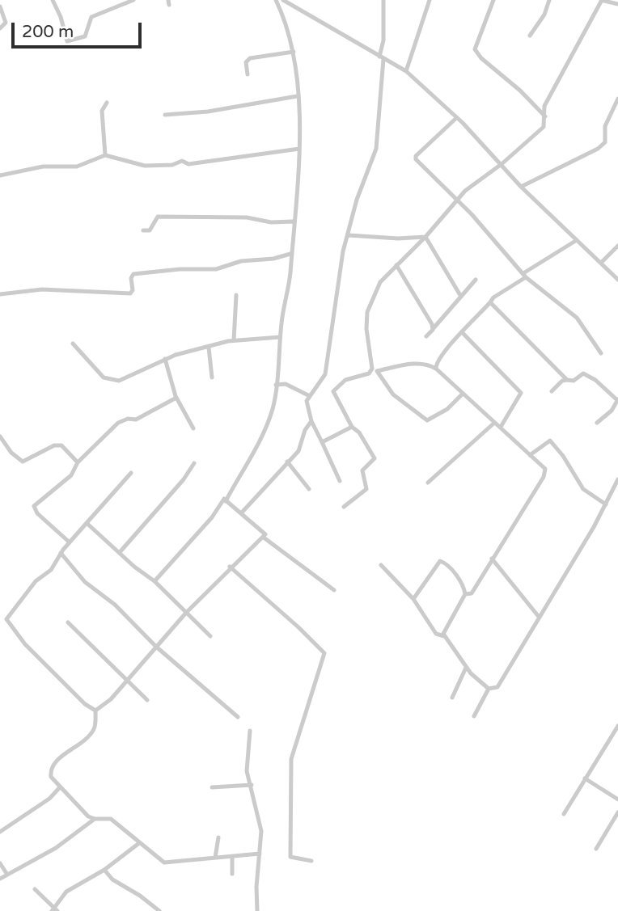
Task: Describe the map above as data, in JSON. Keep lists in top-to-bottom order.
{
  "scale_bar": "200 m"
}
